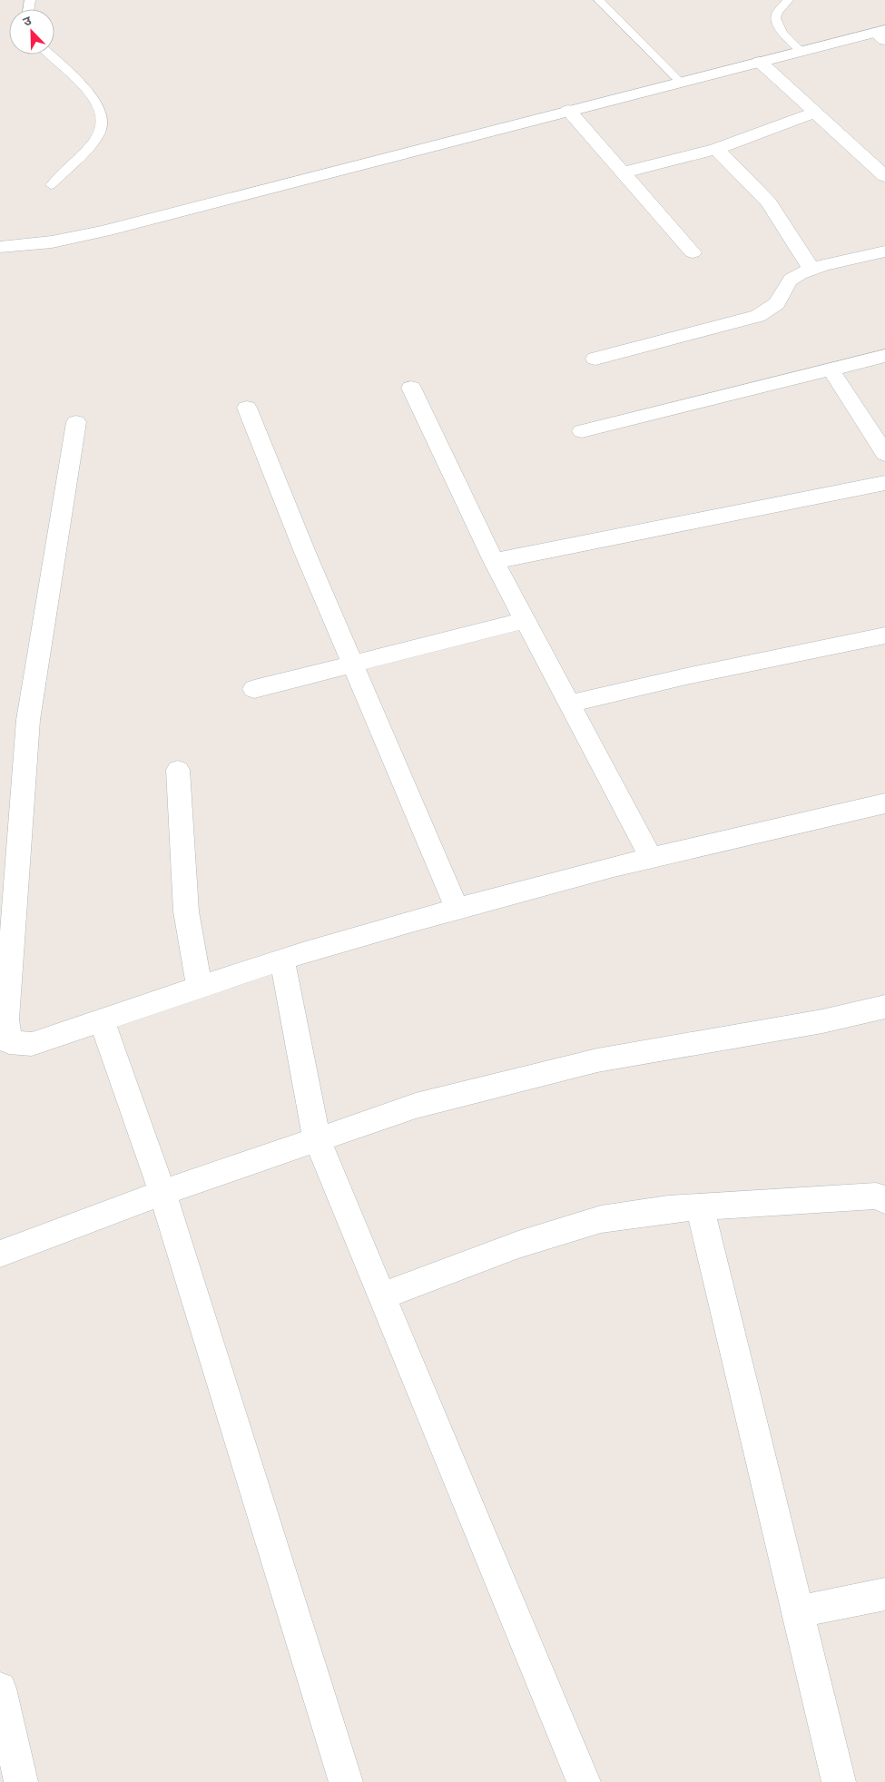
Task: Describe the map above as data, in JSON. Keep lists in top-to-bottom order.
{
  "north": "top left"
}
